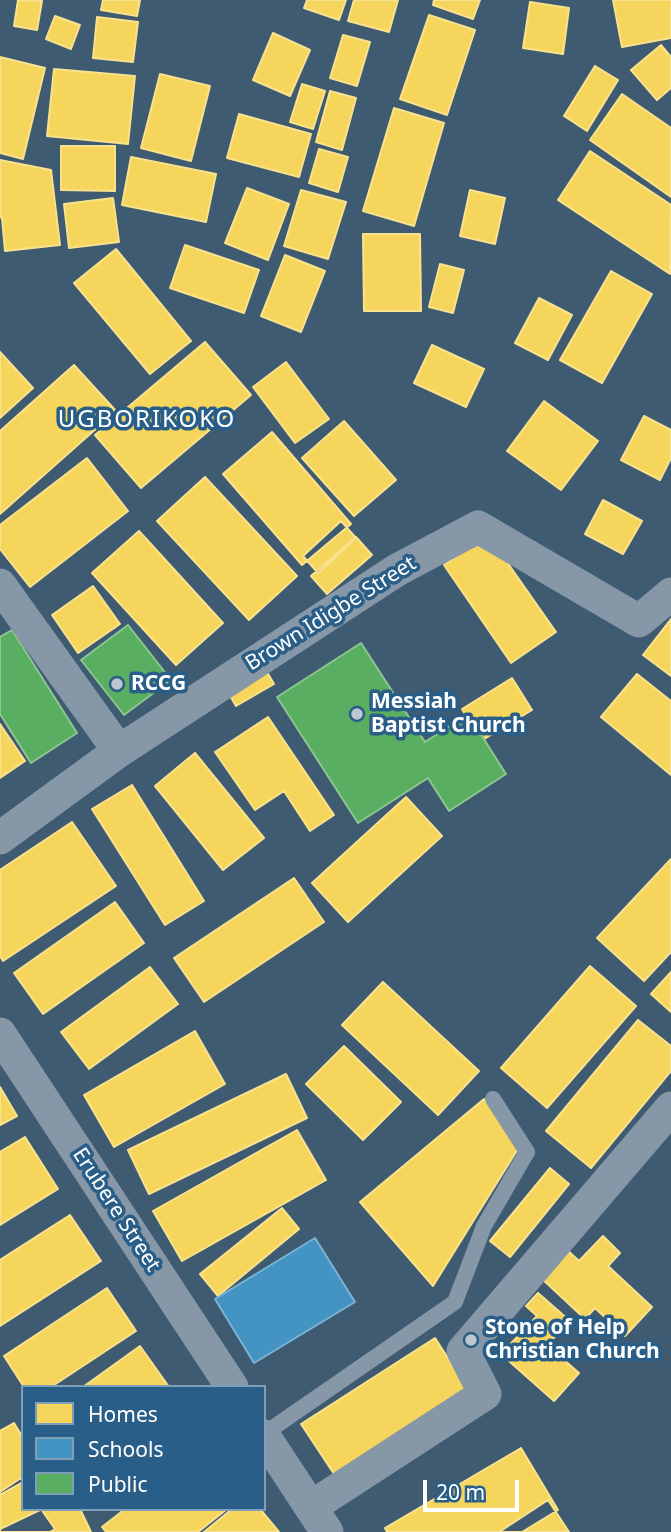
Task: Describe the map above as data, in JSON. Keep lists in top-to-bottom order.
{
  "streets": {
    "street": ["Brown Idigbe Street", "Erubere Street"]
  },
  "districts": ["UGBORIKOKO"],
  "places": ["RCCG", "Messiah Baptist Church", "Stone of Help Christian Church"],
  "legend": ["Homes", "Schools", "Public"],
  "scale_bar": "20 m"
}
